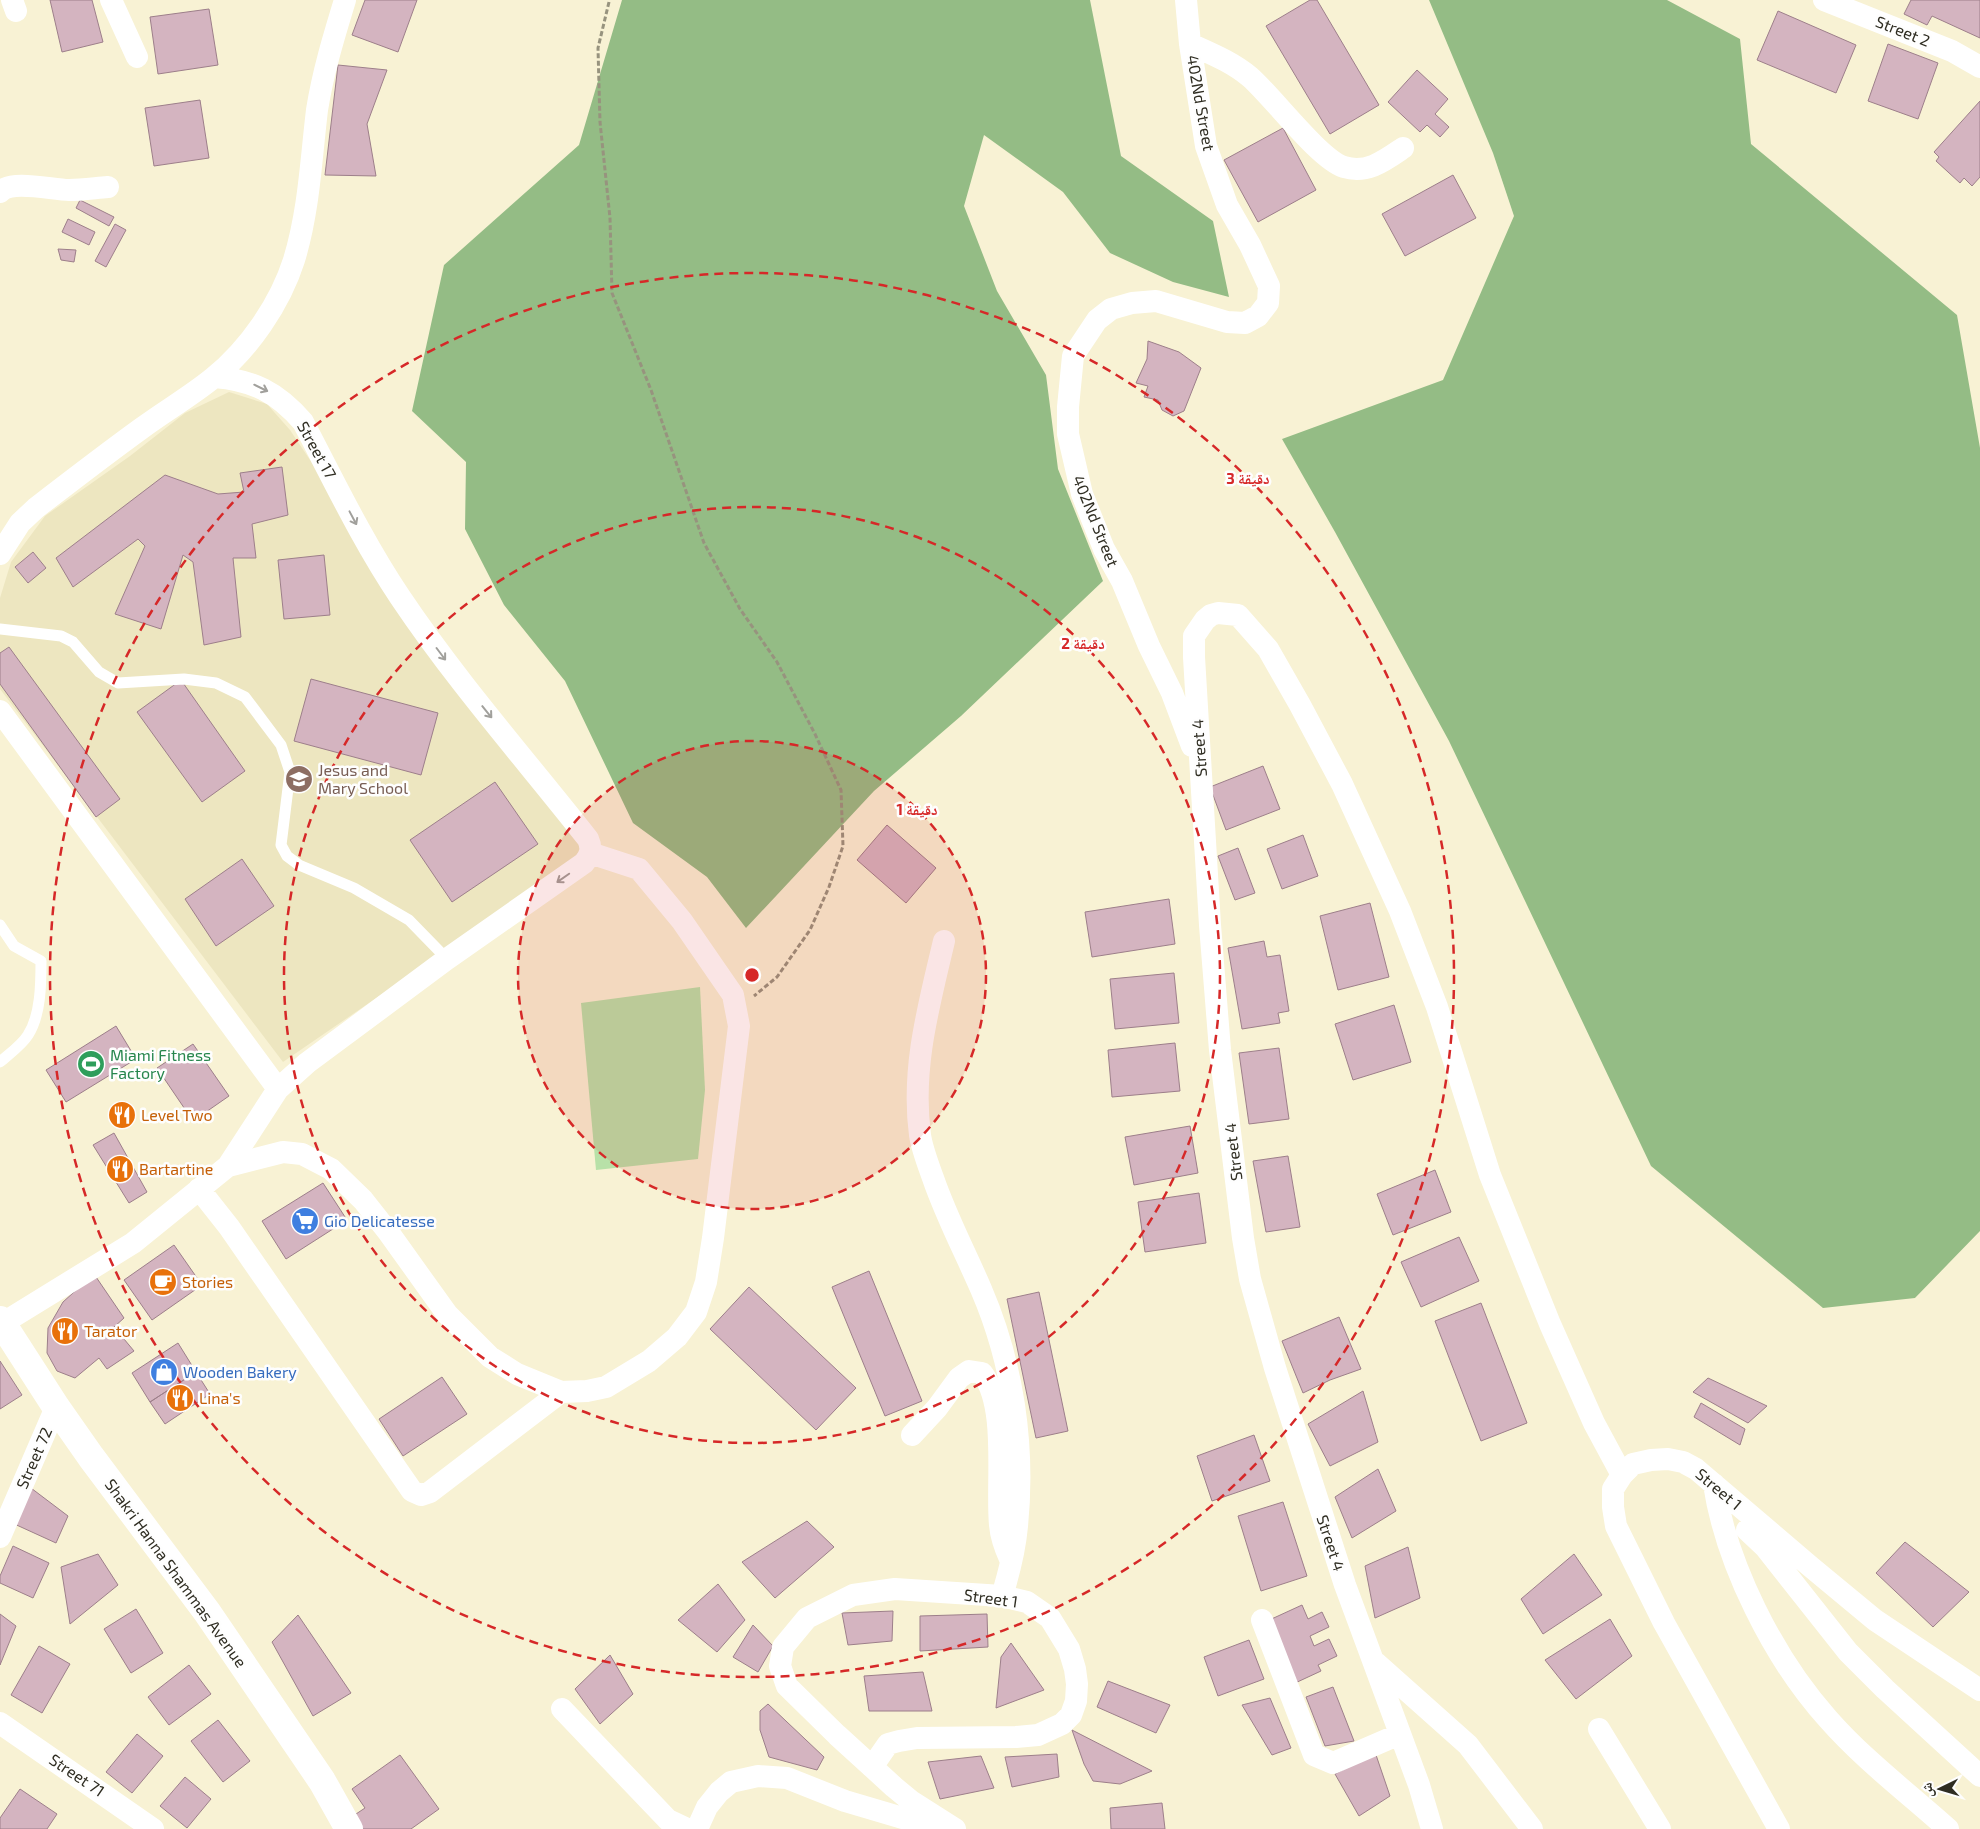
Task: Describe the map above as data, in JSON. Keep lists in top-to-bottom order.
{
  "streets": {
    "street": [
      "Street 2",
      "402Nd Street",
      "Street 17",
      "Street 4",
      "Street 72",
      "Street 1",
      "Shakri Hanna Shammas Avenue",
      "Street 71"
    ]
  },
  "crossings": [
    ["402Nd Street", "Street 4"],
    ["Street 4", "Street 1"],
    ["Street 72", "Shakri Hanna Shammas Avenue"]
  ],
  "one_way": ["Street 17"],
  "places": {
    "school or university": ["Jesus and Mary School"],
    "sports": ["Miami Fitness Factory"],
    "restaurant": [
      "Level Two",
      "Bartartine",
      "Tarator",
      "Lina's"
    ],
    "supermarket": ["Gio Delicatesse"],
    "cafe": ["Stories"],
    "shop": ["Wooden Bakery"]
  },
  "north": "left",
  "rings": ["3 دقيقة", "2 دقيقة", "1 دقيقة"]
}
